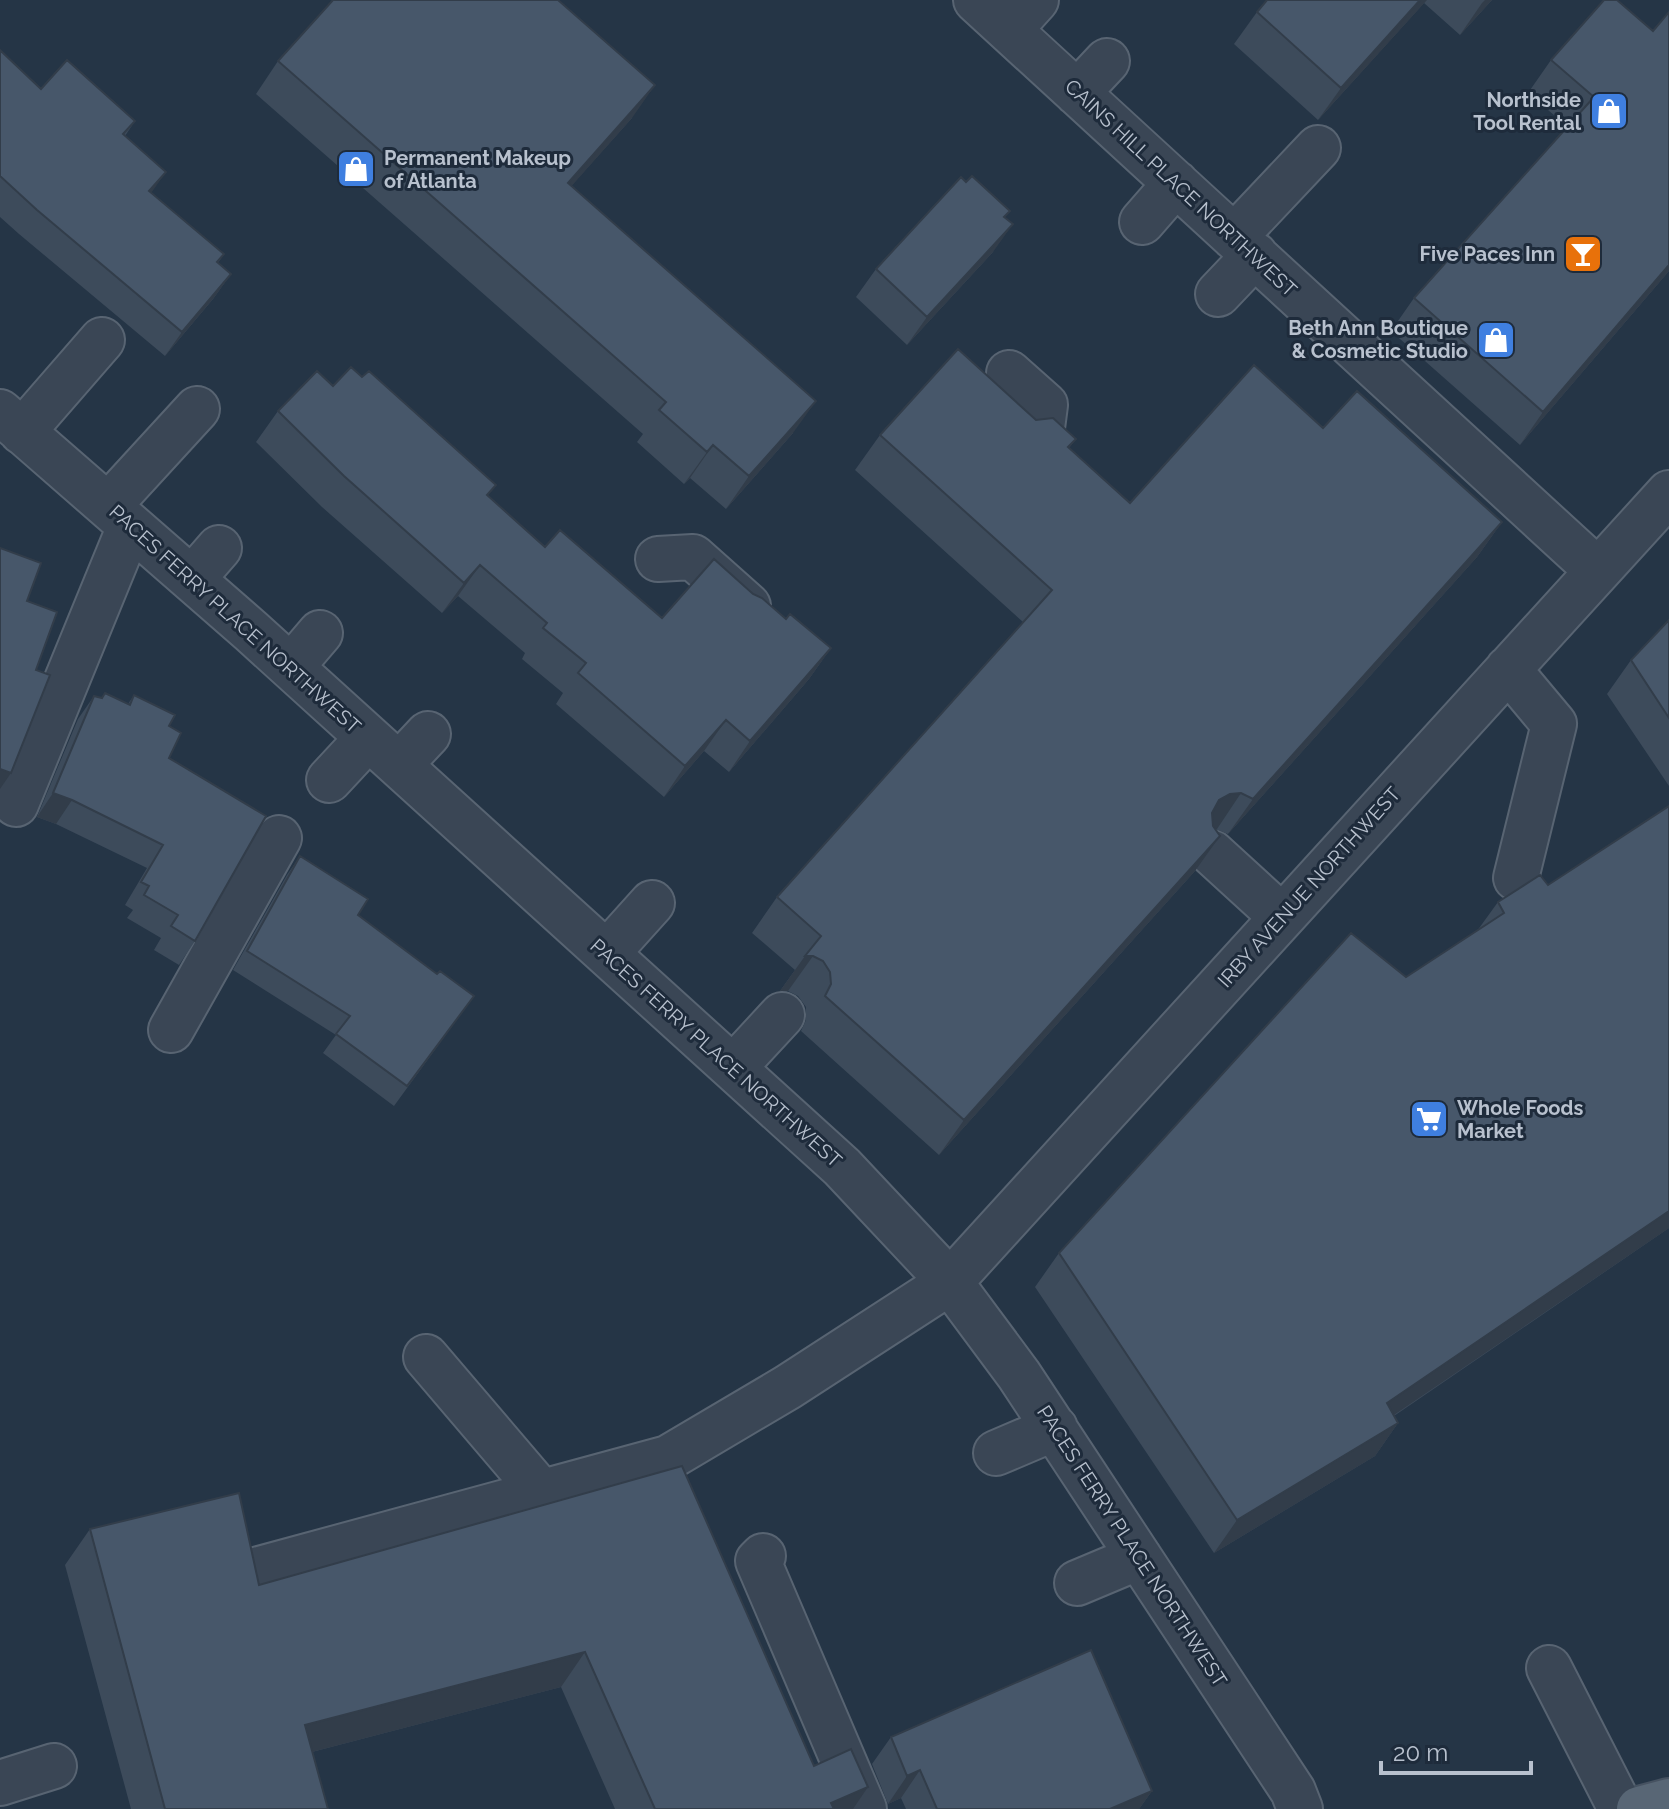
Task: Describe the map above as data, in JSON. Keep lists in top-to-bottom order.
{
  "streets": {
    "street": ["CAINS HILL PLACE NORTHWEST", "PACES FERRY PLACE NORTHWEST", "IRBY AVENUE NORTHWEST"]
  },
  "crossings": [
    ["CAINS HILL PLACE NORTHWEST", "IRBY AVENUE NORTHWEST"],
    ["PACES FERRY PLACE NORTHWEST", "IRBY AVENUE NORTHWEST"]
  ],
  "places": {
    "shop": ["Northside Tool Rental", "Permanent Makeup of Atlanta", "Beth Ann Boutique & Cosmetic Studio"],
    "bar": ["Five Paces Inn"],
    "supermarket": ["Whole Foods Market"]
  },
  "scale_bar": "20 m"
}
